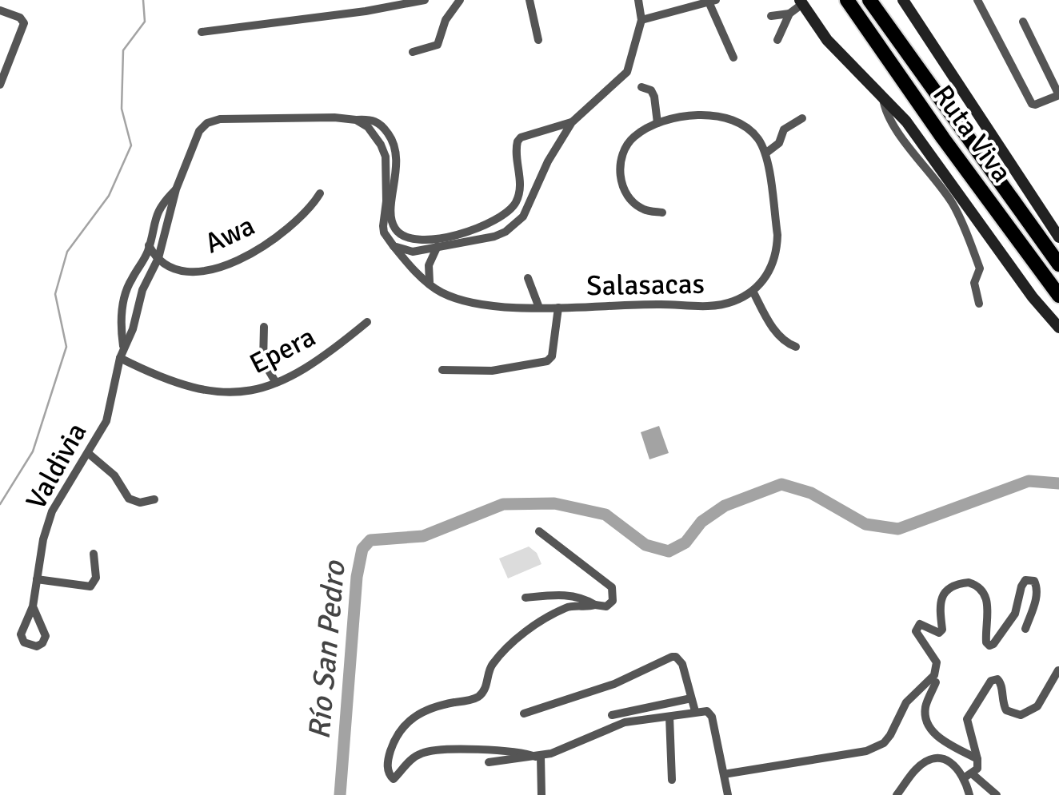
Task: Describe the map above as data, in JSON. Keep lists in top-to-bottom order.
{
  "streets": {
    "highway": ["Ruta Viva"],
    "street": [
      "Awa",
      "Salasacas",
      "Epera",
      "Valdivia"
    ]
  },
  "crossings": [
    ["Awa", "Valdivia"],
    ["Epera", "Valdivia"]
  ],
  "water": ["Río San Pedro"]
}
